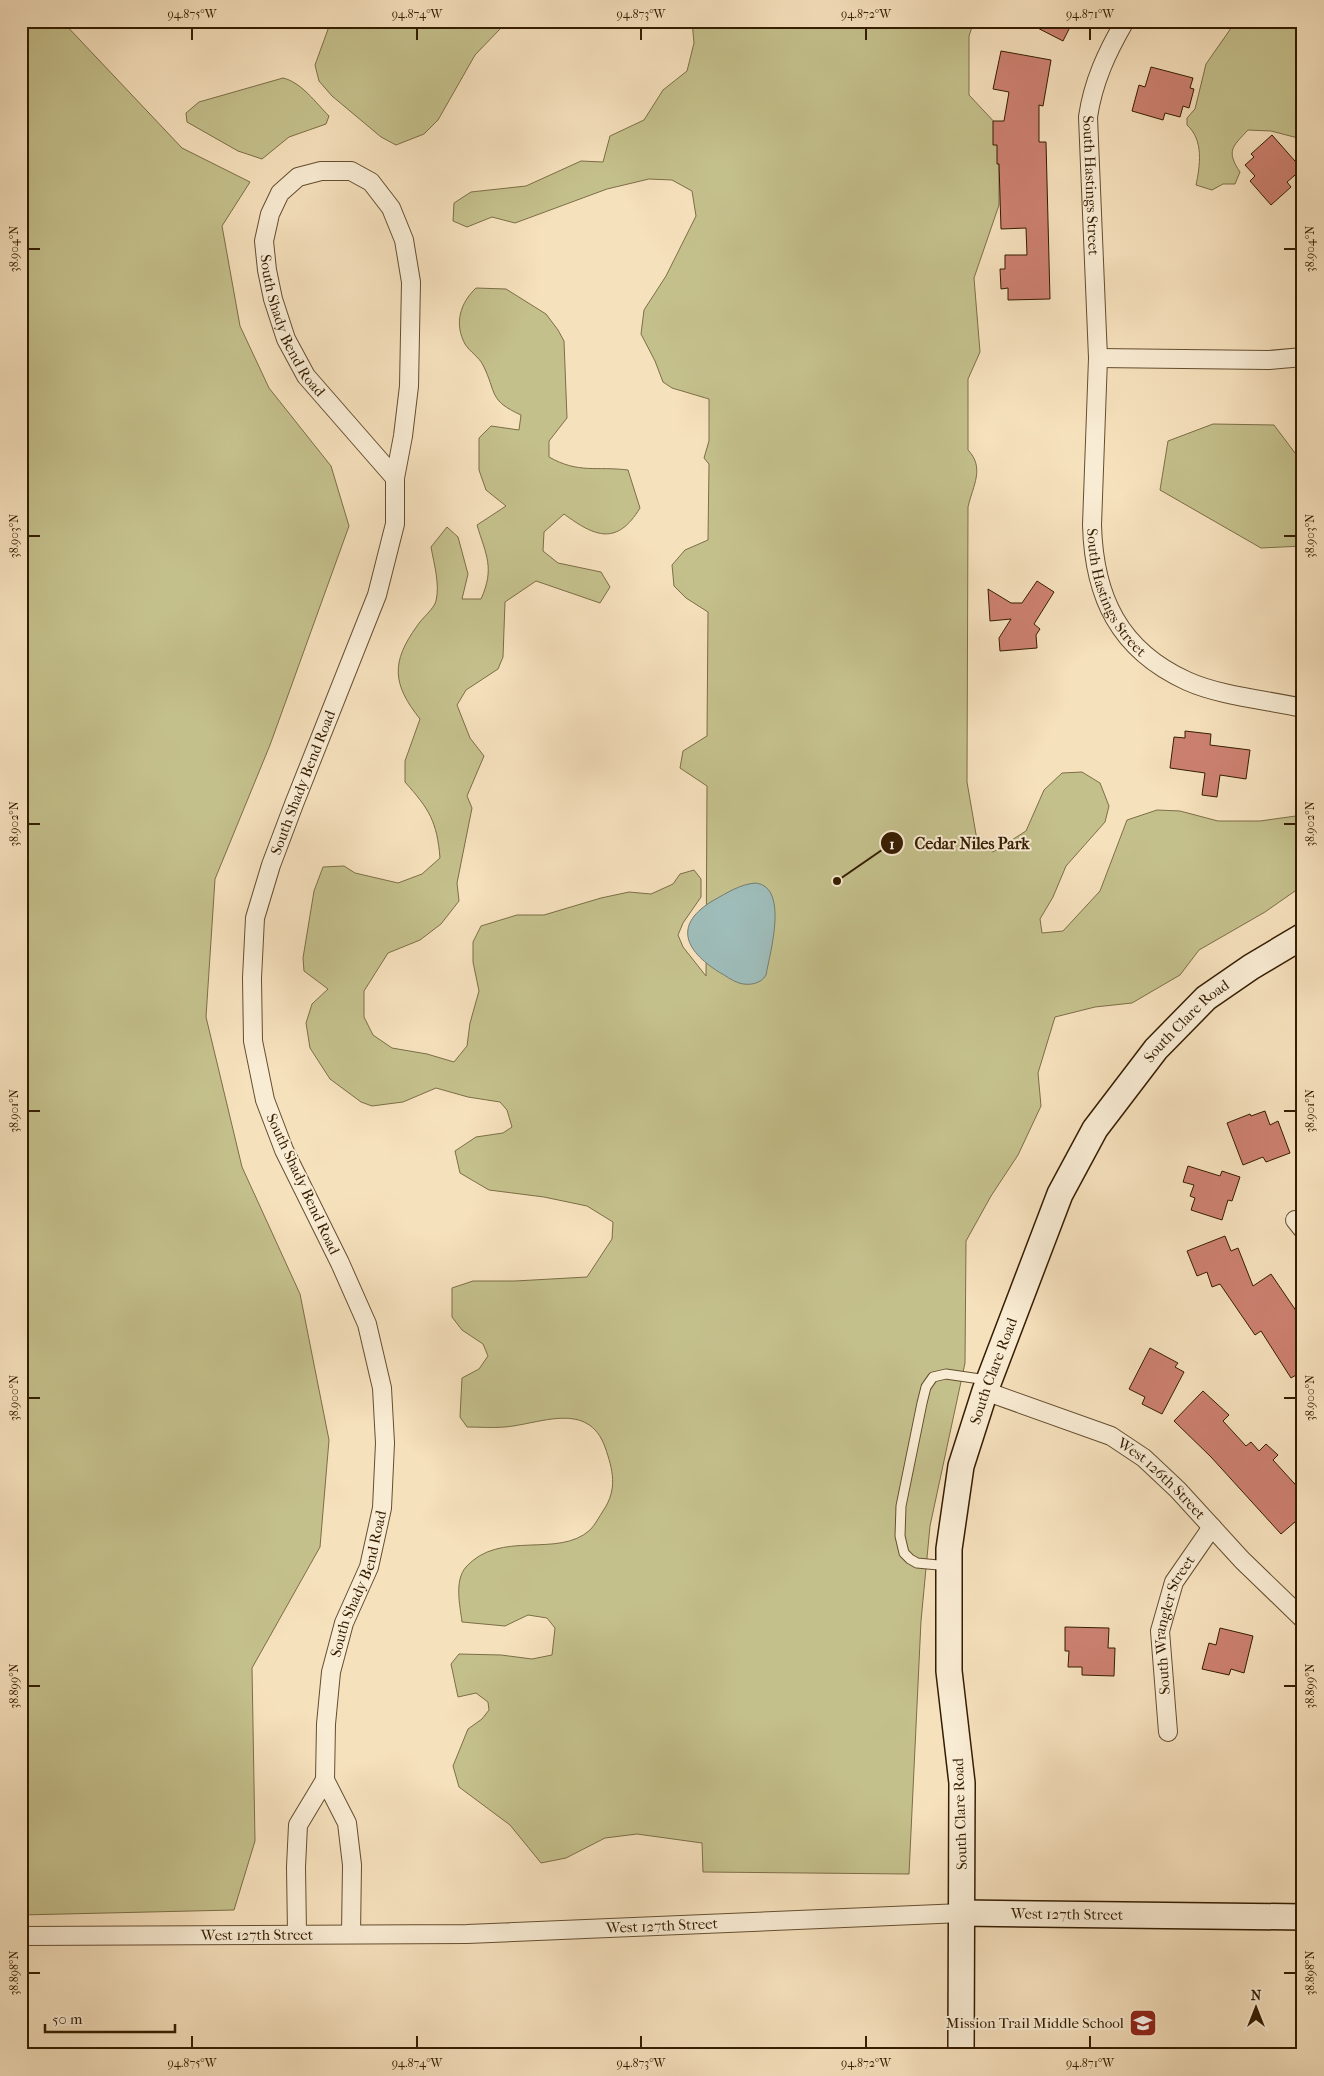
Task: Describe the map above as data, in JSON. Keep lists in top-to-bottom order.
{
  "streets": {
    "street": [
      "South Hastings Street",
      "South Shady Bend Road",
      "South Clare Road",
      "West 126th Street",
      "South Wrangler Street",
      "West 127th Street"
    ]
  },
  "crossings": [
    ["South Clare Road", "West 126th Street"],
    ["South Clare Road", "West 127th Street"],
    ["West 126th Street", "South Wrangler Street"]
  ],
  "places": {
    "other": ["Cedar Niles Park"],
    "school or university": ["Mission Trail Middle School"]
  },
  "scale_bar": "50 m",
  "north": "top",
  "coordinates": [
    "94.875°W",
    "94.874°W",
    "94.873°W",
    "94.872°W",
    "94.871°W",
    "38.904°N",
    "38.903°N",
    "38.902°N",
    "38.901°N",
    "38.900°N",
    "38.899°N",
    "38.898°N"
  ]
}
